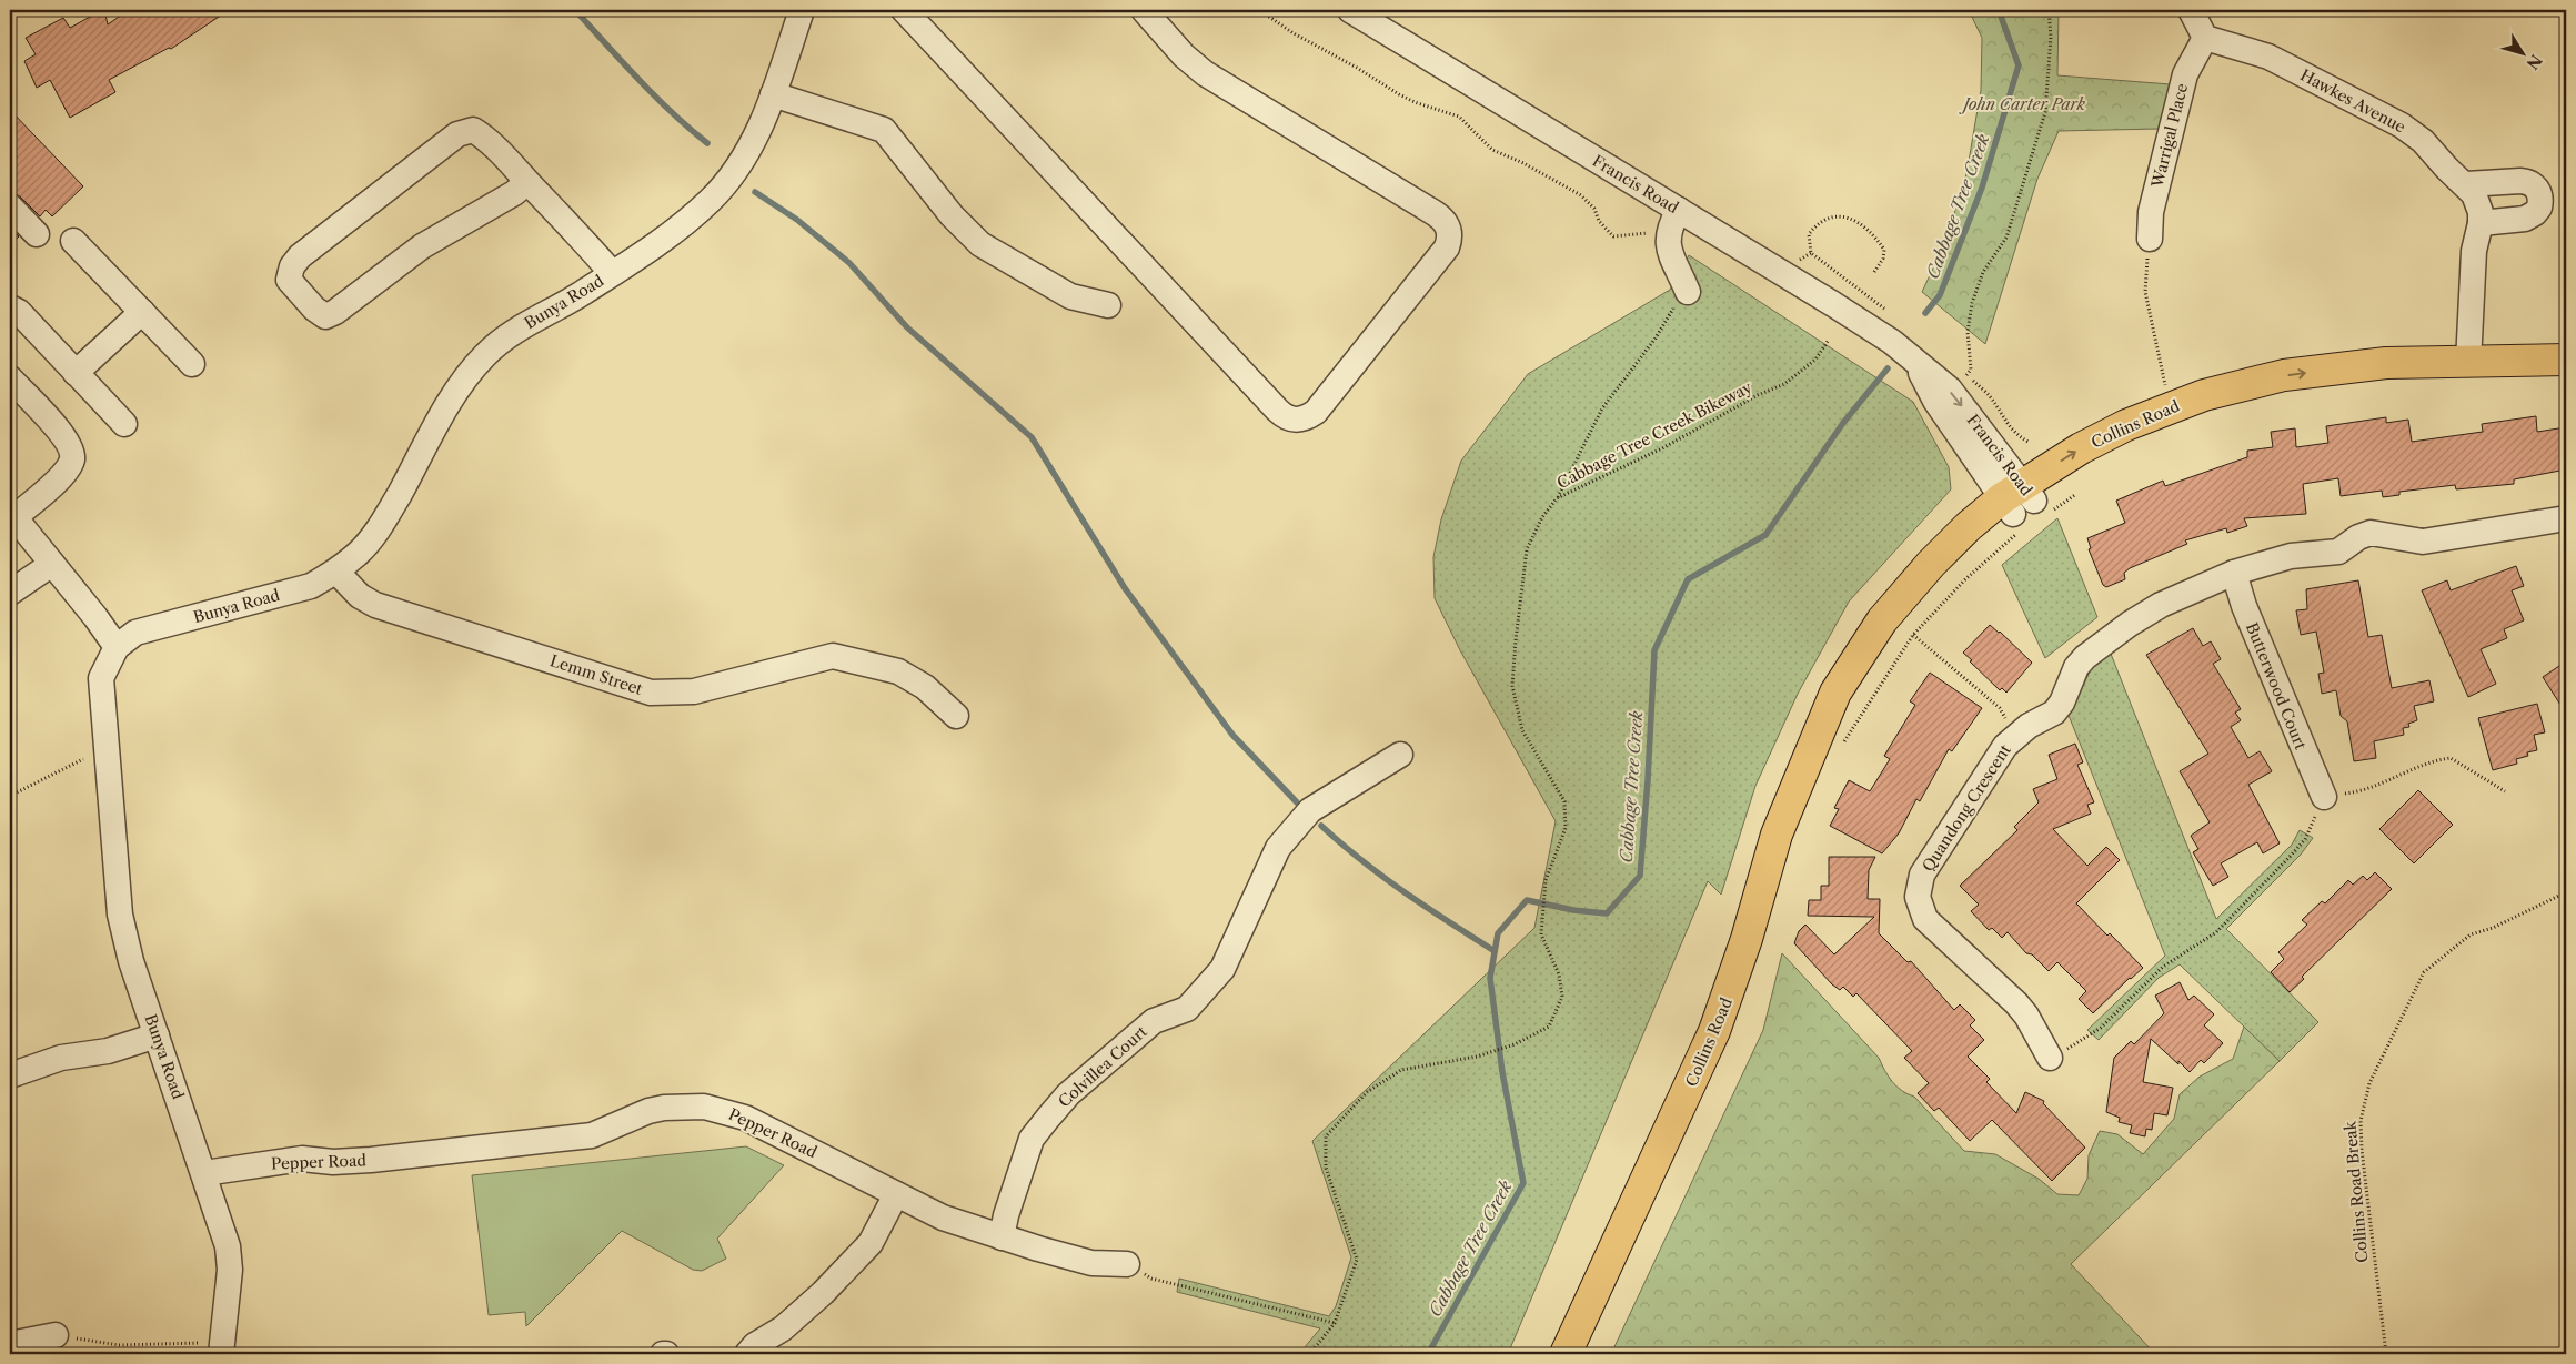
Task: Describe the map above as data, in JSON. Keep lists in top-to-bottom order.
{
  "streets": {
    "main road": ["Collins Road"],
    "street": [
      "Hawkes Avenue",
      "Warrigal Place",
      "Francis Road",
      "Bunya Road",
      "Lemm Street",
      "Butterwood Court",
      "Quandong Crescent",
      "Colvillea Court",
      "Pepper Road"
    ],
    "path": ["Cabbage Tree Creek Bikeway", "Collins Road Break"]
  },
  "crossings": [
    ["Hawkes Avenue", "Warrigal Place"],
    ["Hawkes Avenue", "Collins Road"],
    ["Francis Road", "Collins Road"],
    ["Bunya Road", "Lemm Street"],
    ["Bunya Road", "Pepper Road"],
    ["Butterwood Court", "Quandong Crescent"],
    ["Colvillea Court", "Pepper Road"]
  ],
  "water": ["Cabbage Tree Creek"],
  "parks": ["John Carter Park"],
  "north": "bottom right"
}
